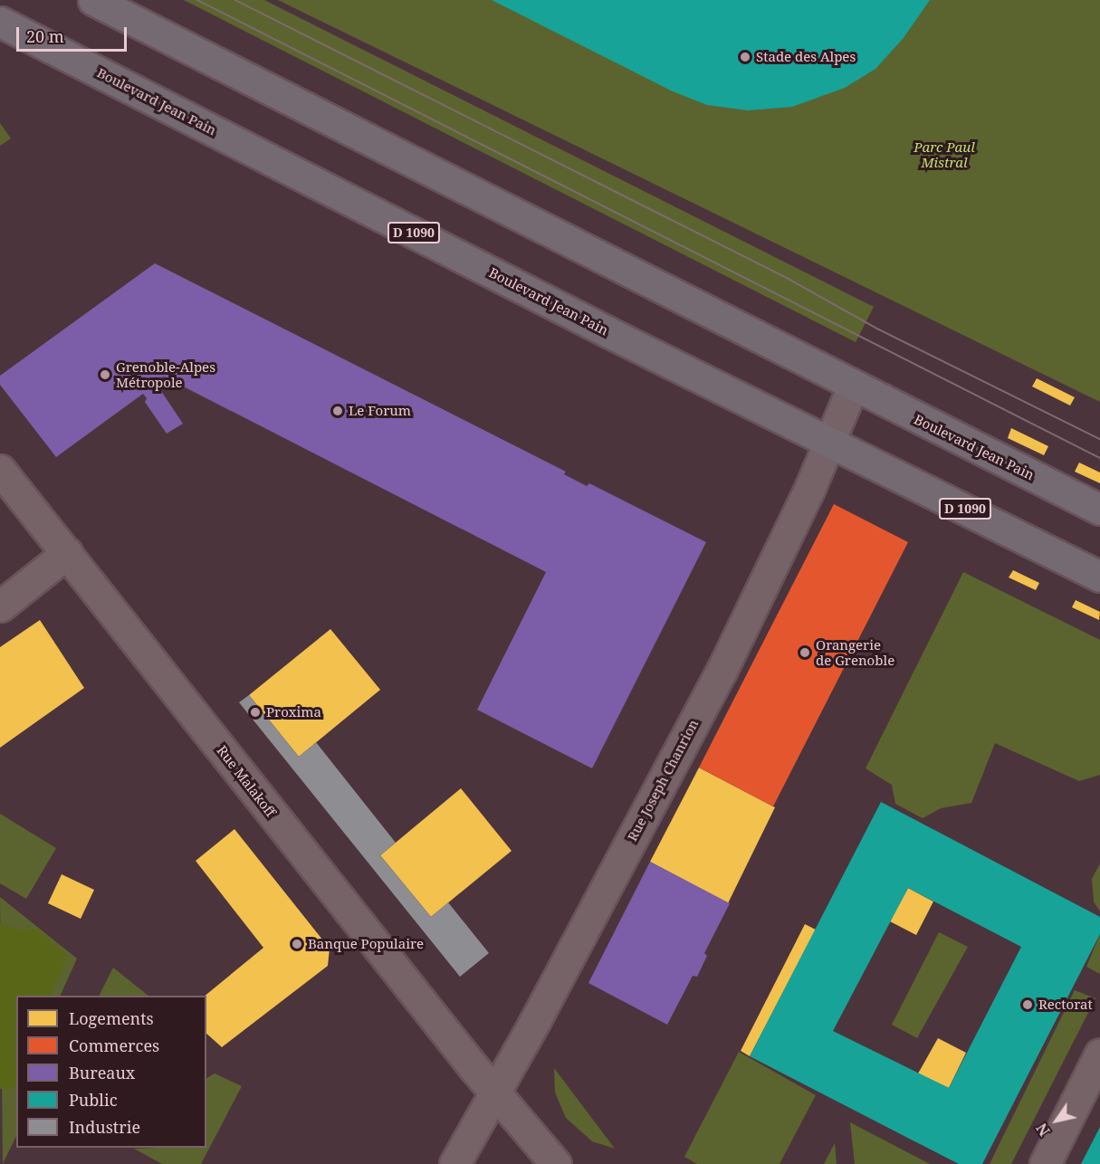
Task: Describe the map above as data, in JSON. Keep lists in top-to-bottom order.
{
  "streets": {
    "main road": ["Boulevard Jean Pain", "D 1090"],
    "street": ["Rue Joseph Chanrion", "Rue Malakoff"]
  },
  "crossings": [
    ["Boulevard Jean Pain", "Rue Joseph Chanrion"],
    ["Rue Joseph Chanrion", "Rue Malakoff"]
  ],
  "parks": ["Parc Paul Mistral"],
  "places": [
    "Stade des Alpes",
    "Grenoble-Alpes Métropole",
    "Le Forum",
    "Orangerie de Grenoble",
    "Proxima",
    "Banque Populaire",
    "Rectorat"
  ],
  "legend": [
    "Logements",
    "Commerces",
    "Bureaux",
    "Public",
    "Industrie"
  ],
  "scale_bar": "20 m",
  "north": "bottom left"
}
